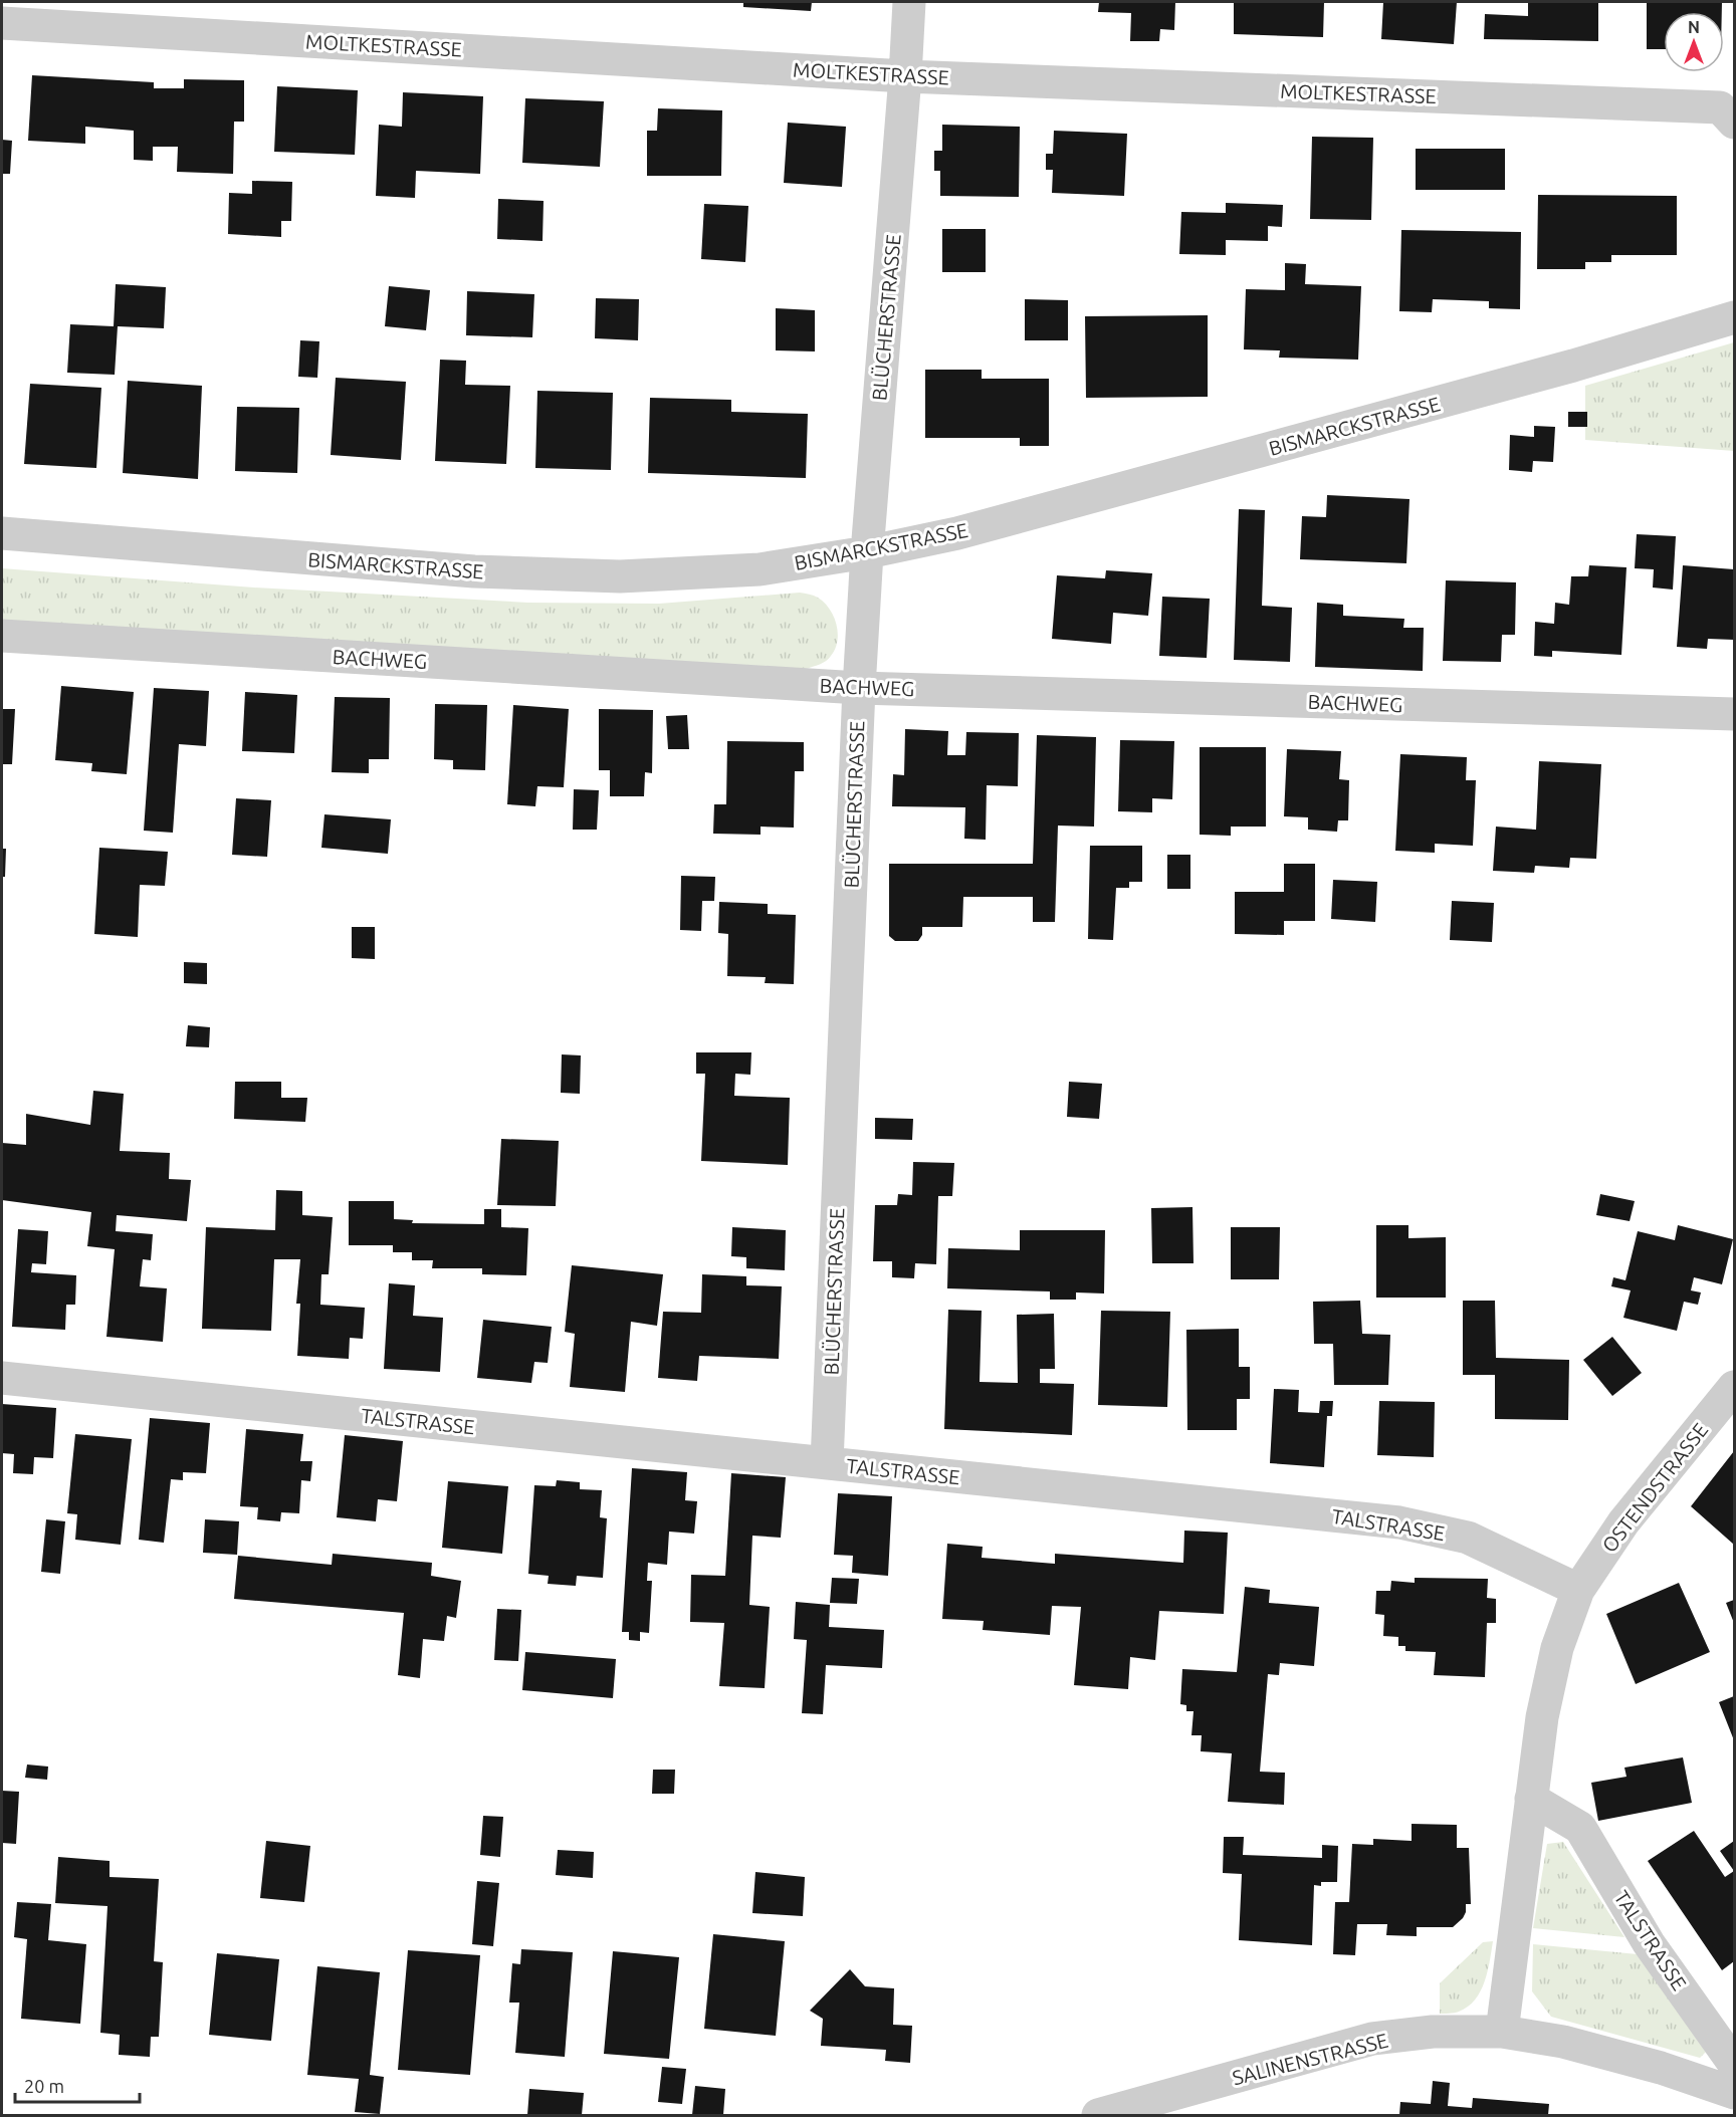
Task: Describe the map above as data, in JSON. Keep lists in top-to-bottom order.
{
  "streets": {
    "street": [
      "MOLTKESTRASSE",
      "BLÜCHERSTRASSE",
      "BISMARCKSTRASSE",
      "BACHWEG",
      "TALSTRASSE",
      "OSTENDSTRASSE",
      "SALINENSTRASSE"
    ]
  },
  "crossings": [
    ["MOLTKESTRASSE", "BLÜCHERSTRASSE"],
    ["BLÜCHERSTRASSE", "BISMARCKSTRASSE"],
    ["BLÜCHERSTRASSE", "BACHWEG"],
    ["BLÜCHERSTRASSE", "TALSTRASSE"],
    ["TALSTRASSE", "OSTENDSTRASSE"]
  ],
  "scale_bar": "20 m",
  "north": "top"
}
